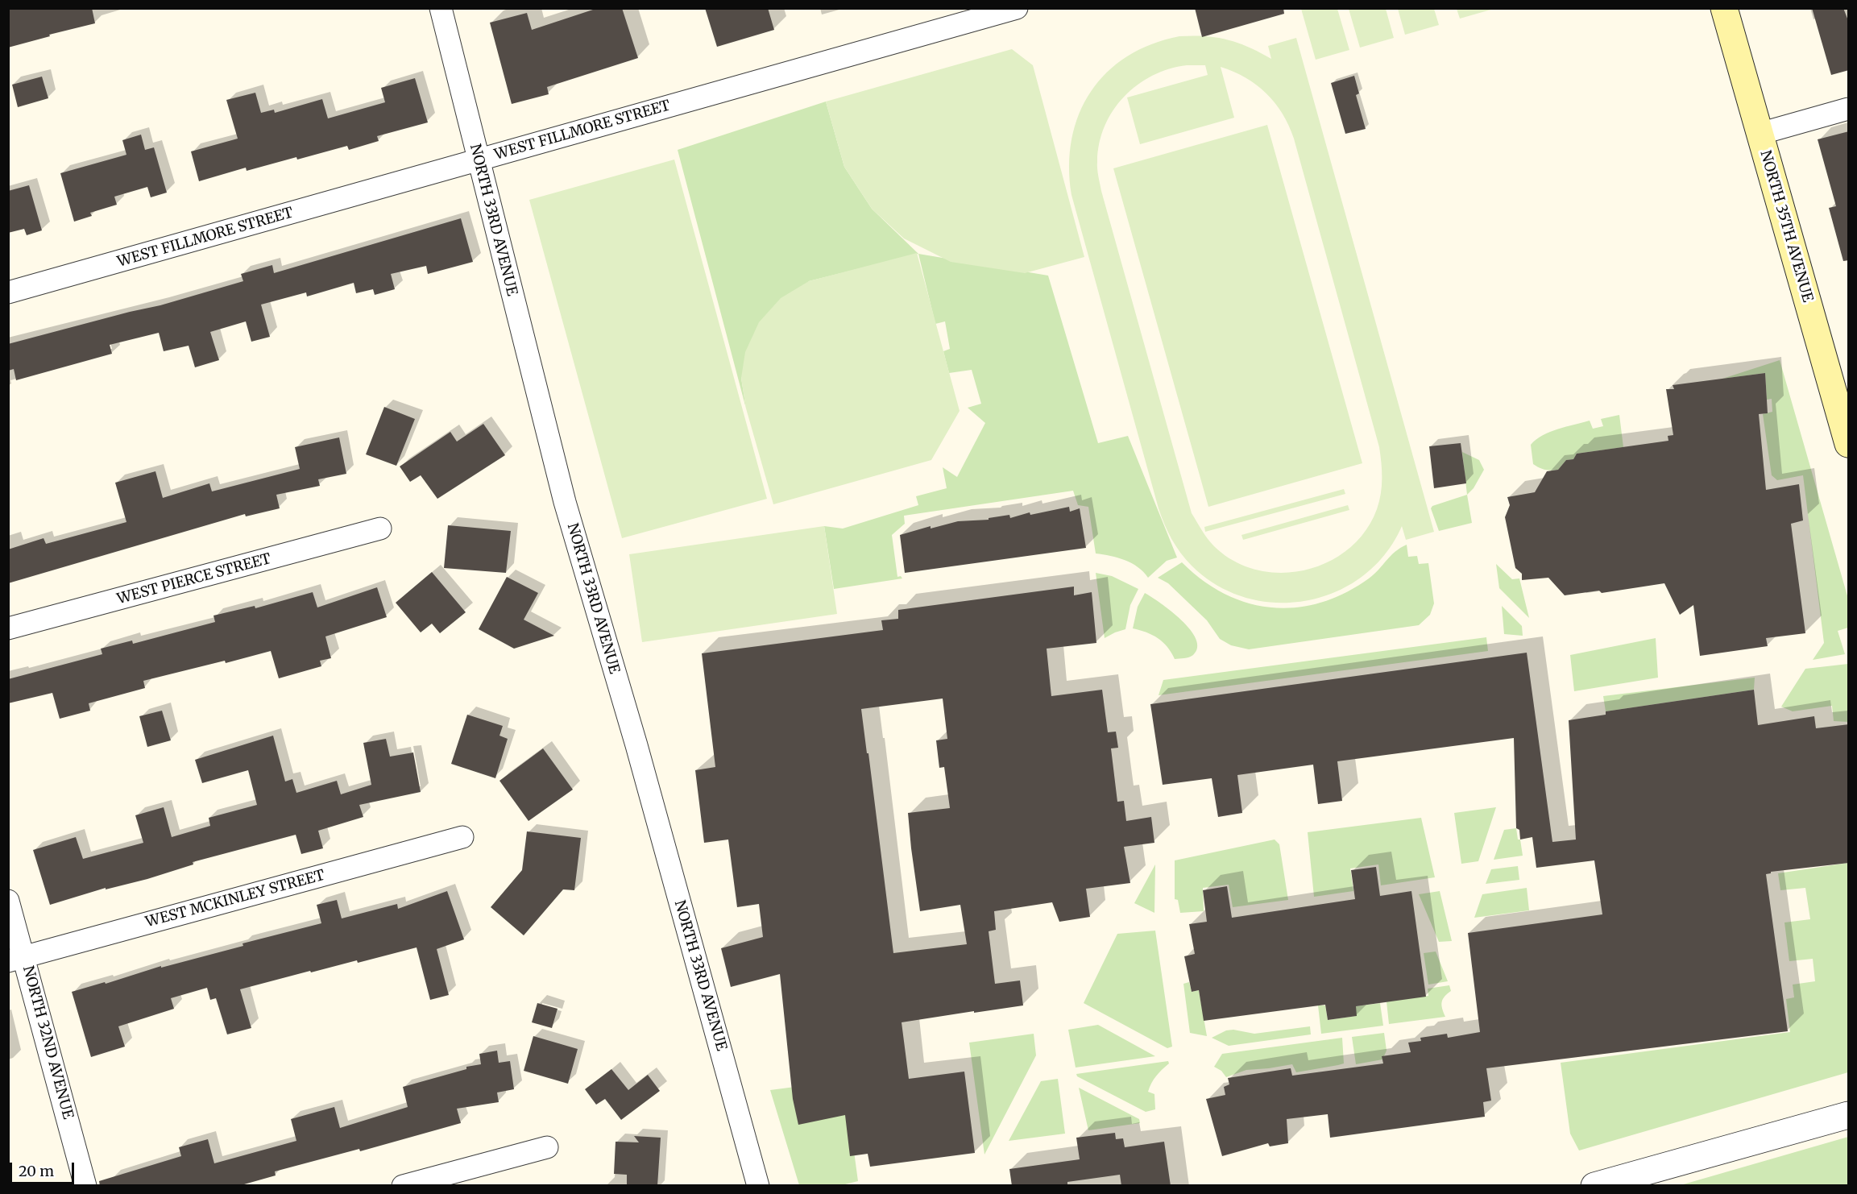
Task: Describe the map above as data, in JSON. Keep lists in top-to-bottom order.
{
  "streets": {
    "main road": ["NORTH 35TH AVENUE"],
    "street": [
      "WEST FILLMORE STREET",
      "NORTH 33RD AVENUE",
      "WEST PIERCE STREET",
      "WEST MCKINLEY STREET",
      "NORTH 32ND AVENUE"
    ]
  },
  "crossings": [
    ["WEST FILLMORE STREET", "NORTH 33RD AVENUE"],
    ["WEST MCKINLEY STREET", "NORTH 32ND AVENUE"]
  ],
  "scale_bar": "20 m"
}
